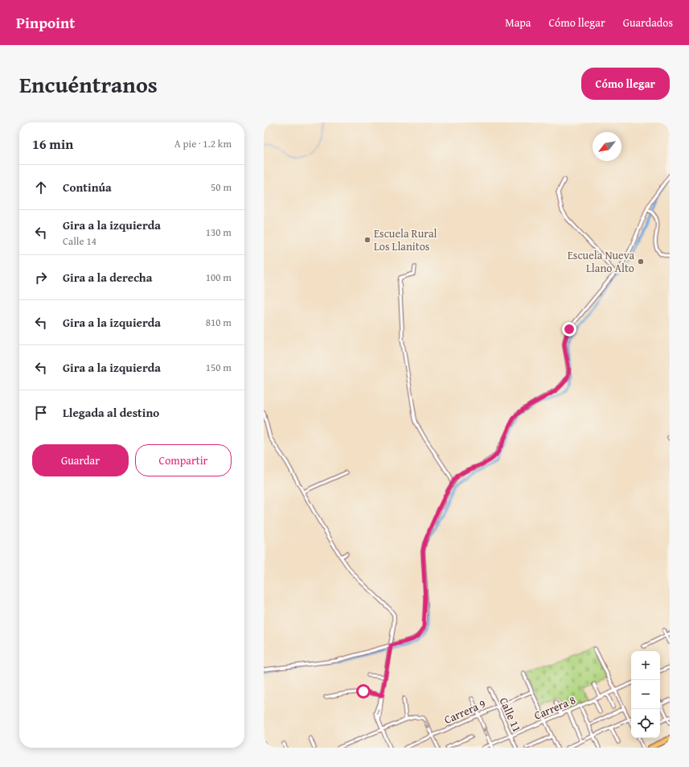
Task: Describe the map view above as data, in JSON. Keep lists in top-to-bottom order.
{
  "streets": {
    "street": ["Carrera 8", "Carrera 9", "Calle 11"]
  },
  "crossings": [
    ["Carrera 8", "Calle 11"],
    ["Carrera 9", "Calle 11"]
  ],
  "places": ["Escuela Rural Los Llanitos", "Escuela Nueva Llano Alto"],
  "north": "bottom left",
  "page": {
    "header": "Pinpoint",
    "nav": ["Mapa", "Cómo llegar", "Guardados"],
    "title": "Encuéntranos",
    "buttons": [
      "Cómo llegar",
      ["Guardar", "Compartir"]
    ],
    "heading": ["16 min", "A pie · 1.2 km"],
    "list": [
      ["Continúa", "50 m"],
      ["Gira a la izquierda", "Calle 14", "130 m"],
      ["Gira a la derecha", "100 m"],
      ["Gira a la izquierda", "810 m"],
      ["Gira a la izquierda", "150 m"],
      "Llegada al destino"
    ],
    "map_buttons": ["+", "−"]
  }
}
